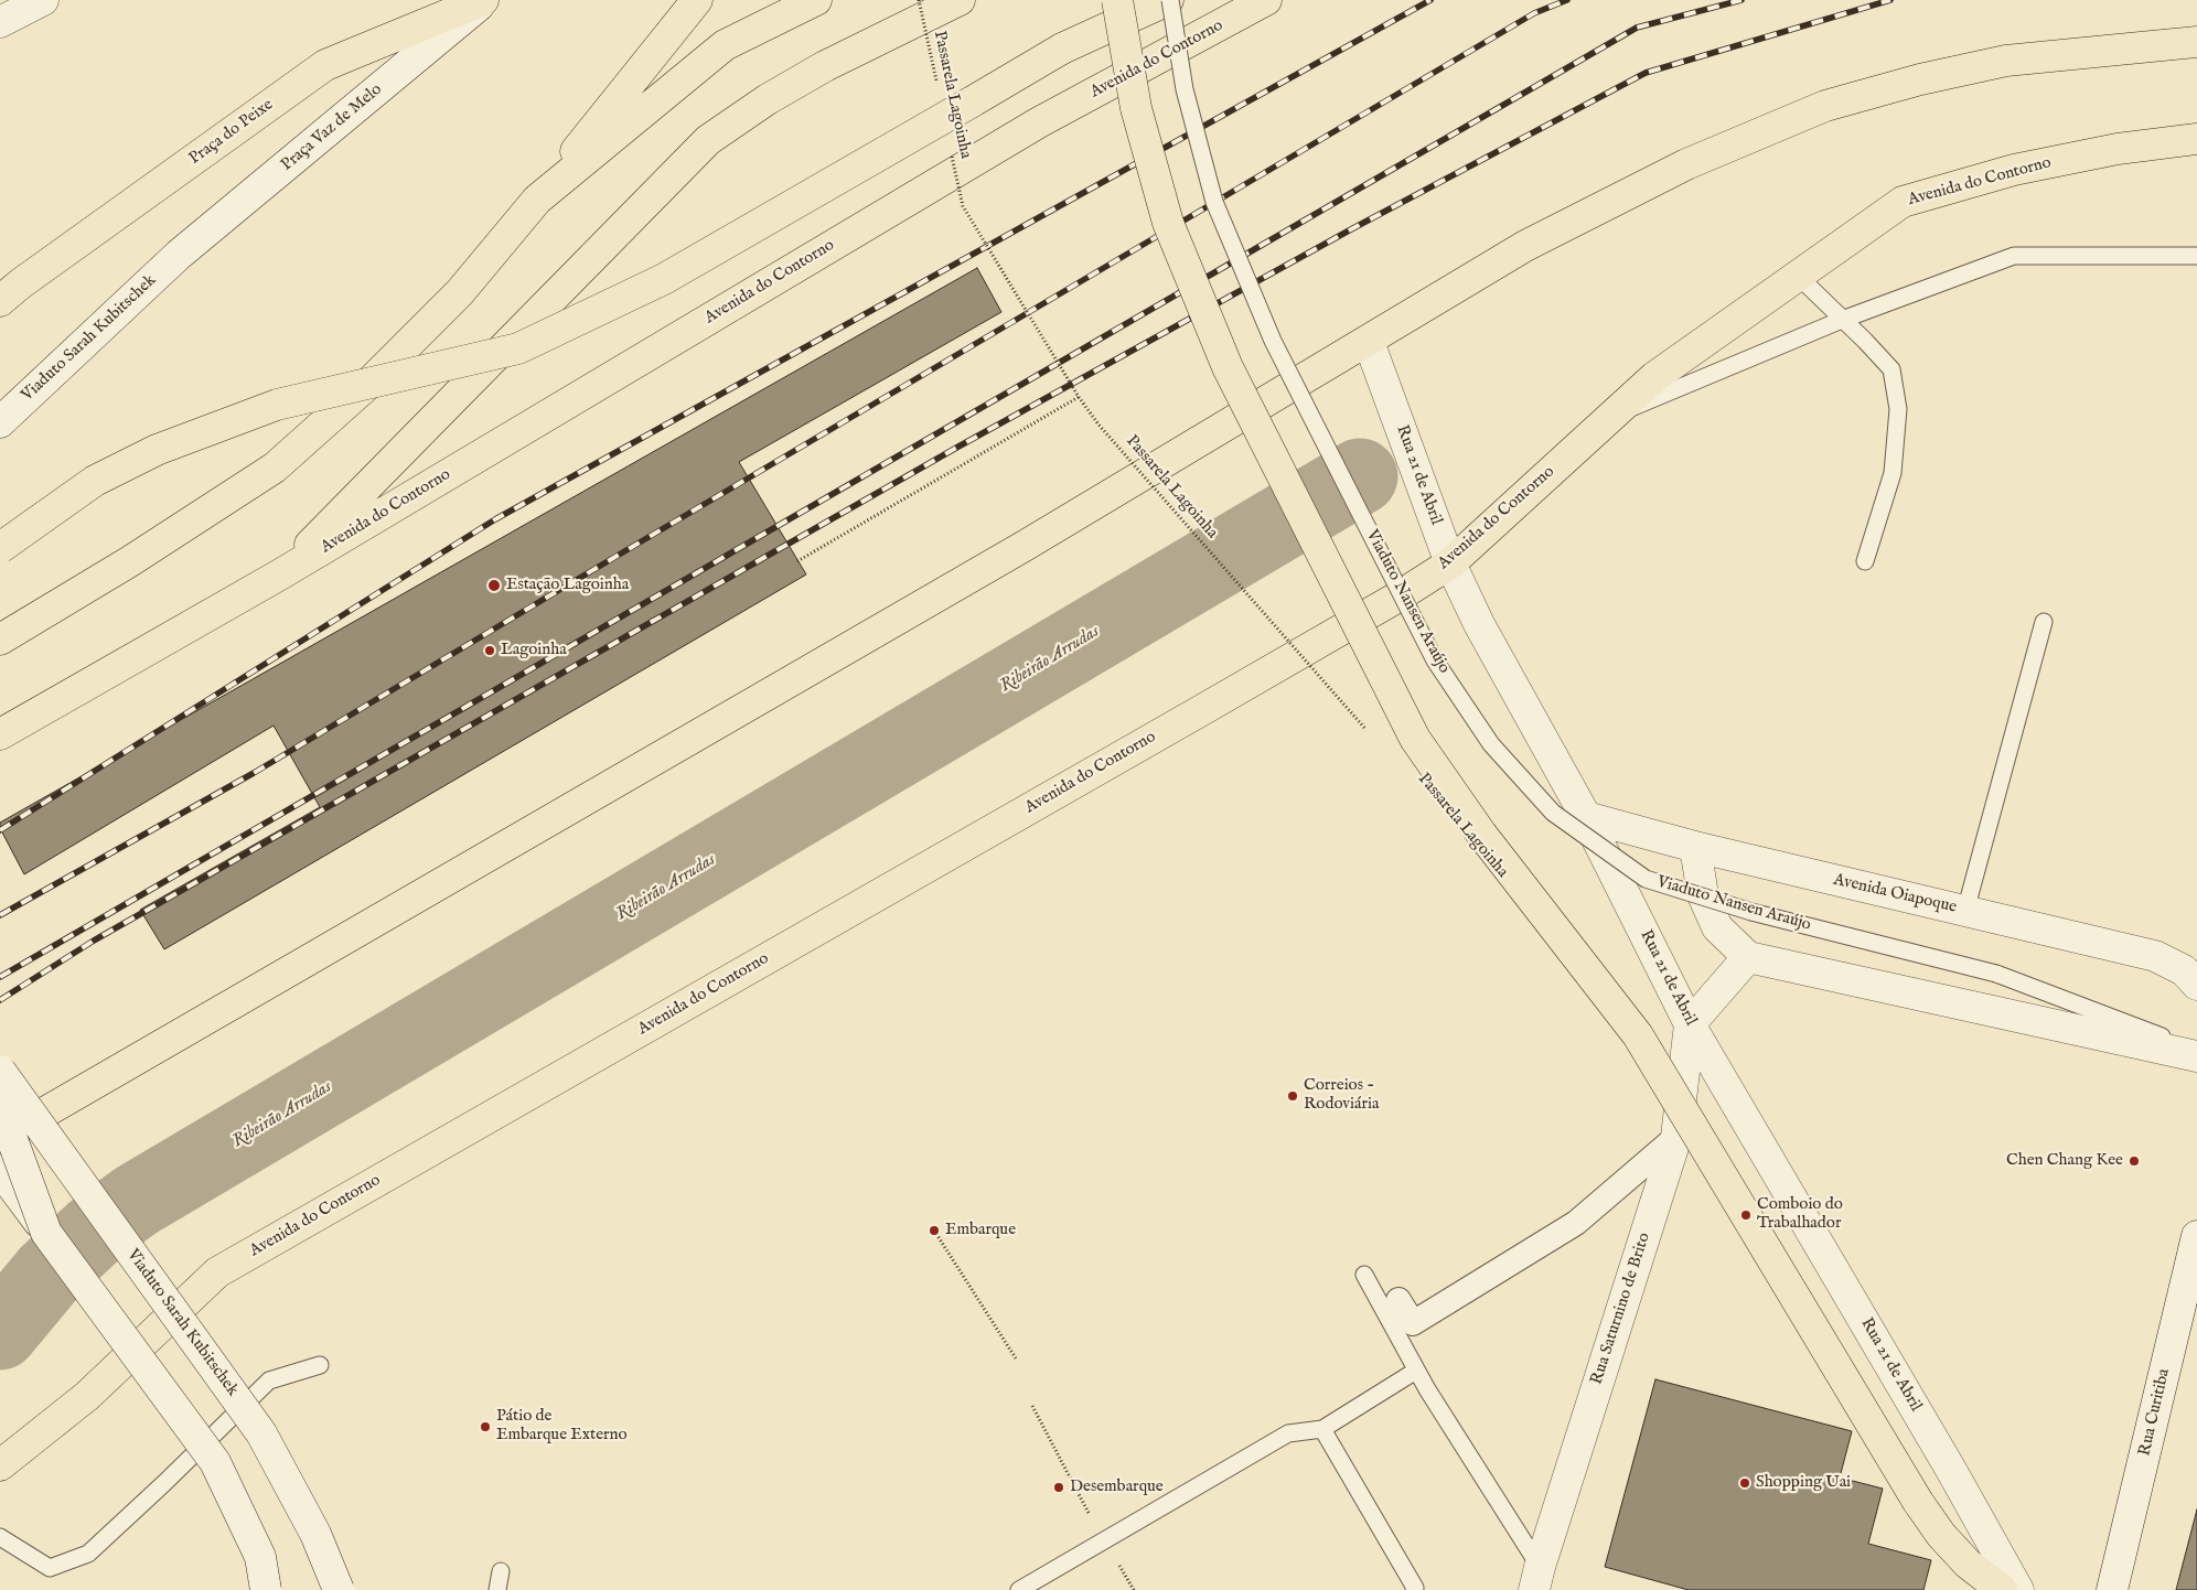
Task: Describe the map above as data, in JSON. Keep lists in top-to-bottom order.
{
  "streets": {
    "main road": ["Avenida do Contorno", "Praça do Peixe"],
    "street": [
      "Praça Vaz de Melo",
      "Viaduto Sarah Kubitschek",
      "Rua 21 de Abril",
      "Avenida Oiapoque",
      "Rua Saturnino de Brito",
      "Rua Curitiba"
    ],
    "lane": ["Viaduto Nansen Araújo"],
    "path": ["Passarela Lagoinha"]
  },
  "crossings": [
    ["Avenida do Contorno", "Rua 21 de Abril"],
    ["Praça Vaz de Melo", "Praça do Peixe"],
    ["Praça Vaz de Melo", "Viaduto Sarah Kubitschek"],
    ["Rua 21 de Abril", "Avenida Oiapoque"],
    ["Rua 21 de Abril", "Rua Saturnino de Brito"]
  ],
  "water": ["Ribeirão Arrudas"],
  "places": [
    "Estação Lagoinha",
    "Lagoinha",
    "Correios - Rodoviária",
    "Chen Chang Kee",
    "Comboio do Trabalhador",
    "Embarque",
    "Pátio de Embarque Externo",
    "Shopping Uai",
    "Desembarque"
  ]
}
